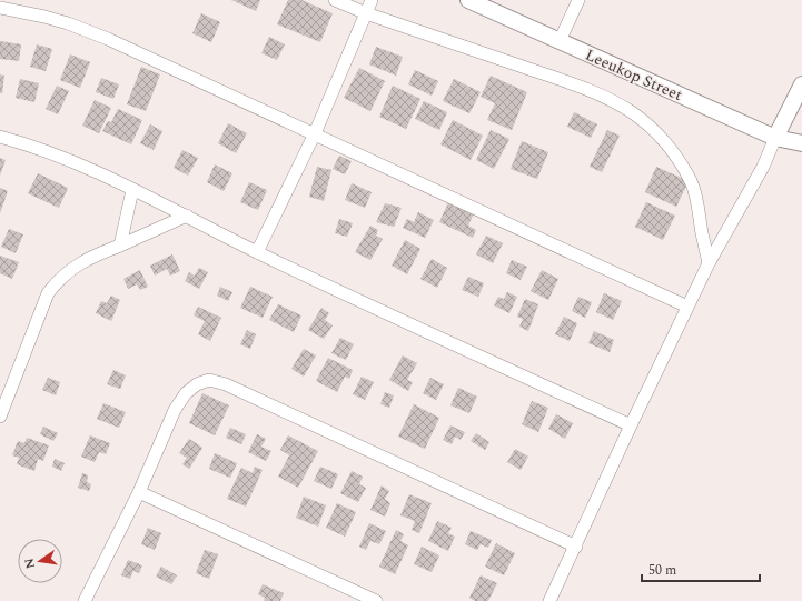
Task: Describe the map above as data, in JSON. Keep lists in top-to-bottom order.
{
  "streets": {
    "street": ["Leeukop Street"]
  },
  "scale_bar": "50 m",
  "north": "left"
}
